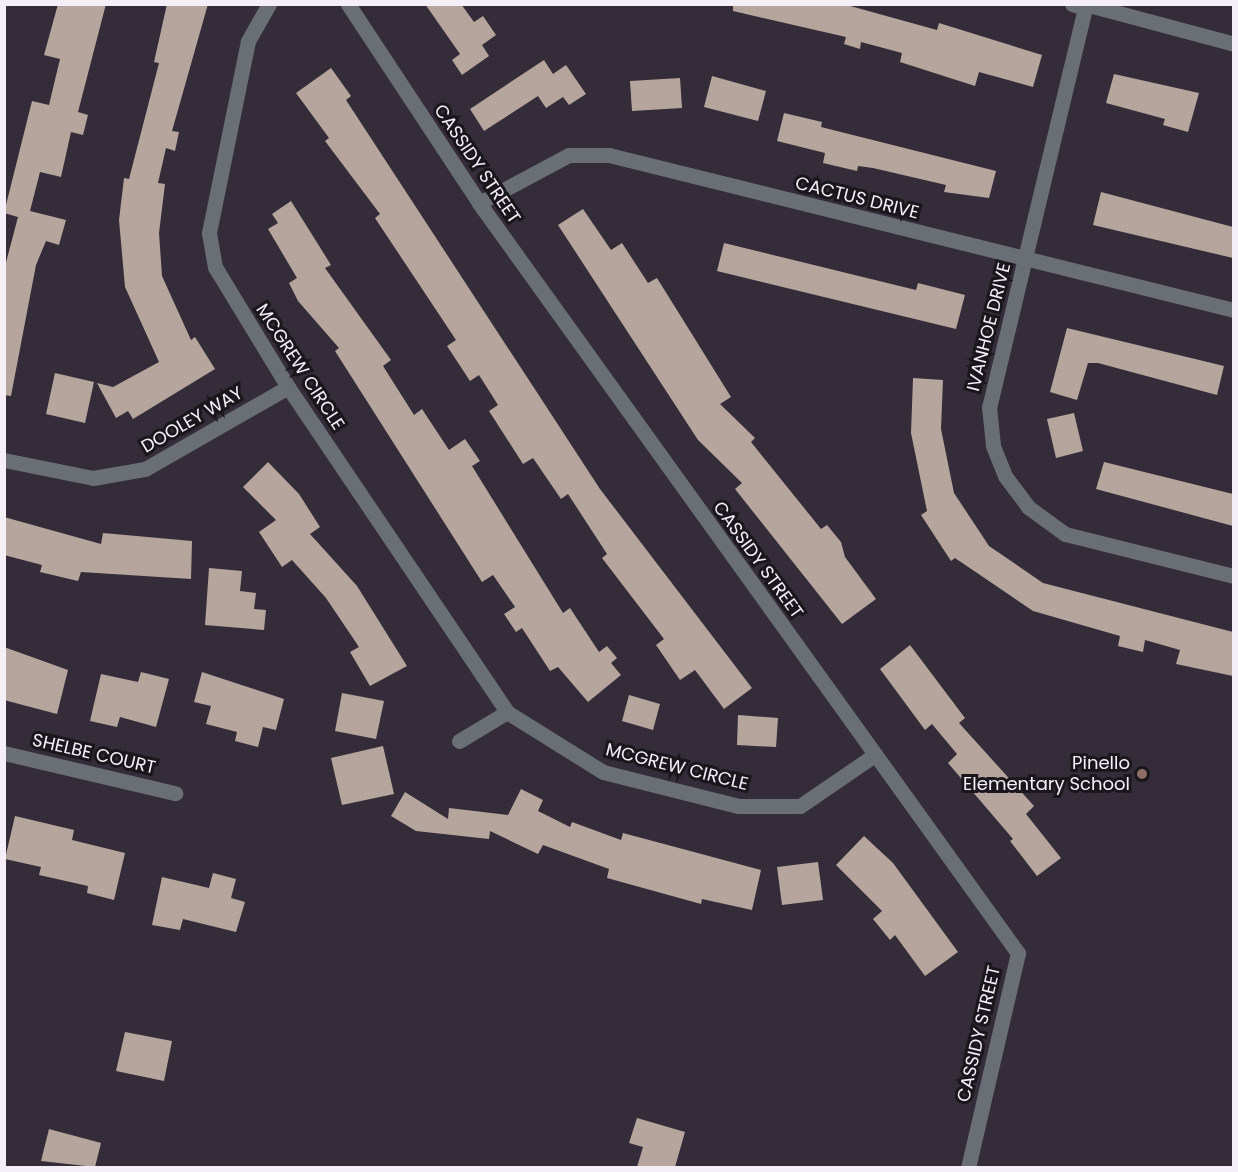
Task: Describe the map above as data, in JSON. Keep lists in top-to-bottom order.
{
  "streets": {
    "street": [
      "CASSIDY STREET",
      "CACTUS DRIVE",
      "IVANHOE DRIVE",
      "MCGREW CIRCLE",
      "DOOLEY WAY",
      "SHELBE COURT"
    ]
  },
  "crossings": [
    ["CASSIDY STREET", "CACTUS DRIVE"],
    ["CASSIDY STREET", "MCGREW CIRCLE"],
    ["CACTUS DRIVE", "IVANHOE DRIVE"],
    ["MCGREW CIRCLE", "DOOLEY WAY"]
  ],
  "places": ["Pinello Elementary School"]
}
